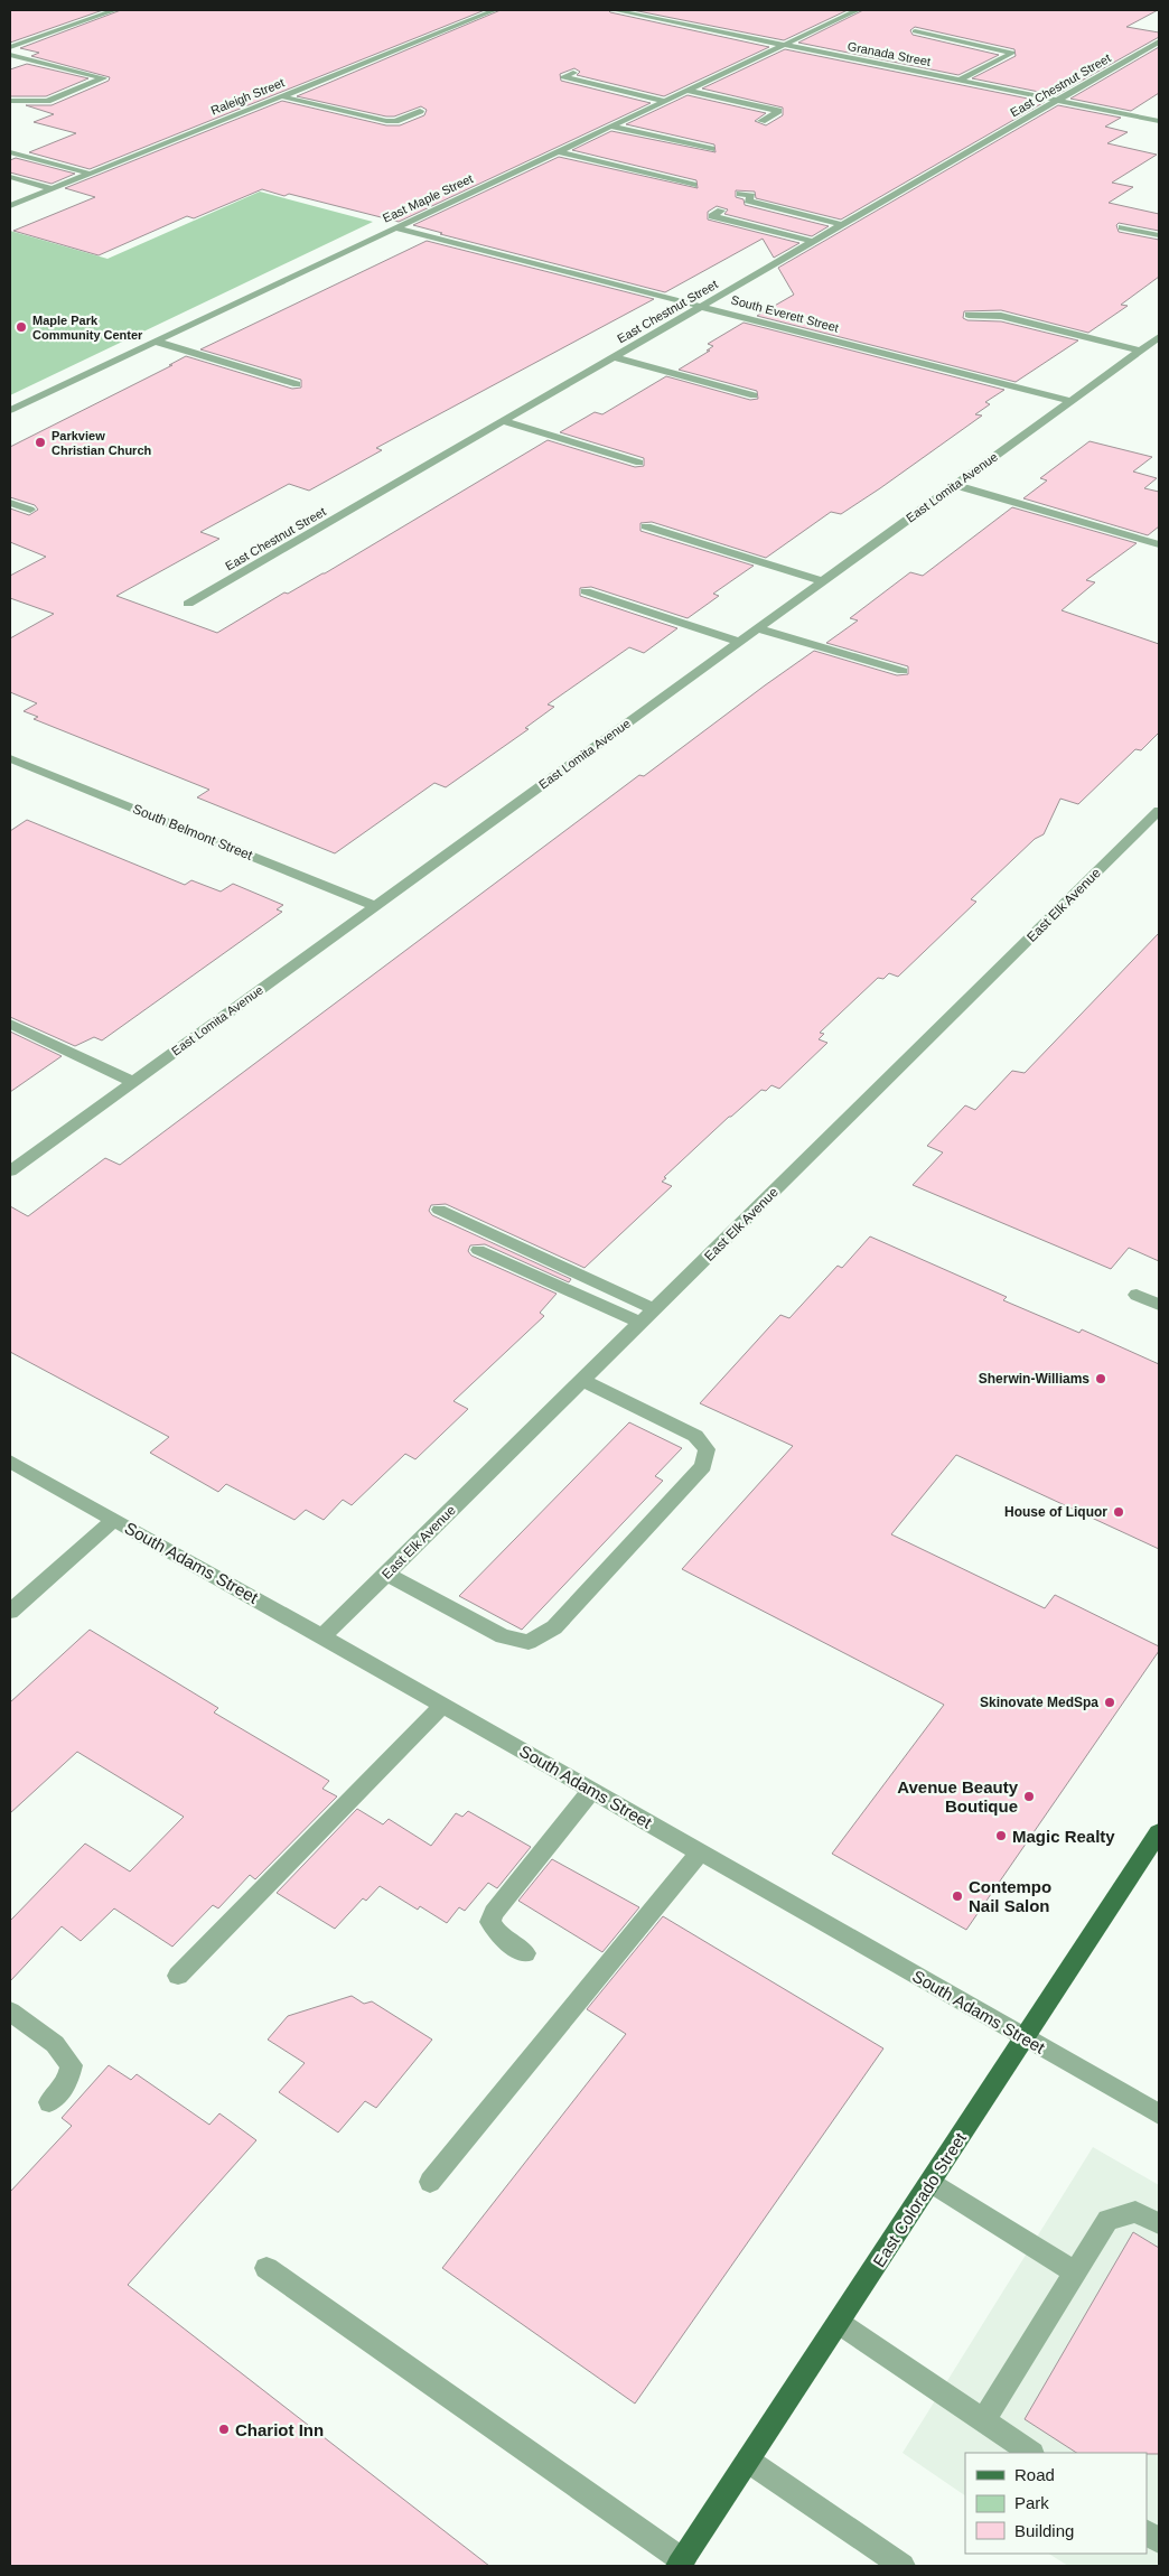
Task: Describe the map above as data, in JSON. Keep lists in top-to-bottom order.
{
  "streets": {
    "main road": ["East Colorado Street"],
    "street": [
      "Granada Street",
      "East Chestnut Street",
      "Raleigh Street",
      "East Maple Street",
      "South Everett Street",
      "East Lomita Avenue",
      "South Belmont Street",
      "East Elk Avenue",
      "South Adams Street"
    ]
  },
  "crossings": [
    ["Granada Street", "East Chestnut Street"],
    ["Granada Street", "East Maple Street"],
    ["East Chestnut Street", "South Everett Street"],
    ["East Maple Street", "South Everett Street"],
    ["South Everett Street", "East Lomita Avenue"],
    ["East Lomita Avenue", "South Belmont Street"],
    ["East Elk Avenue", "South Adams Street"],
    ["South Adams Street", "East Colorado Street"]
  ],
  "places": [
    "Maple Park Community Center",
    "Parkview Christian Church",
    "Sherwin-Williams",
    "House of Liquor",
    "Skinovate MedSpa",
    "Avenue Beauty Boutique",
    "Magic Realty",
    "Contempo Nail Salon",
    "Chariot Inn"
  ],
  "legend": ["Road", "Park", "Building"]
}
